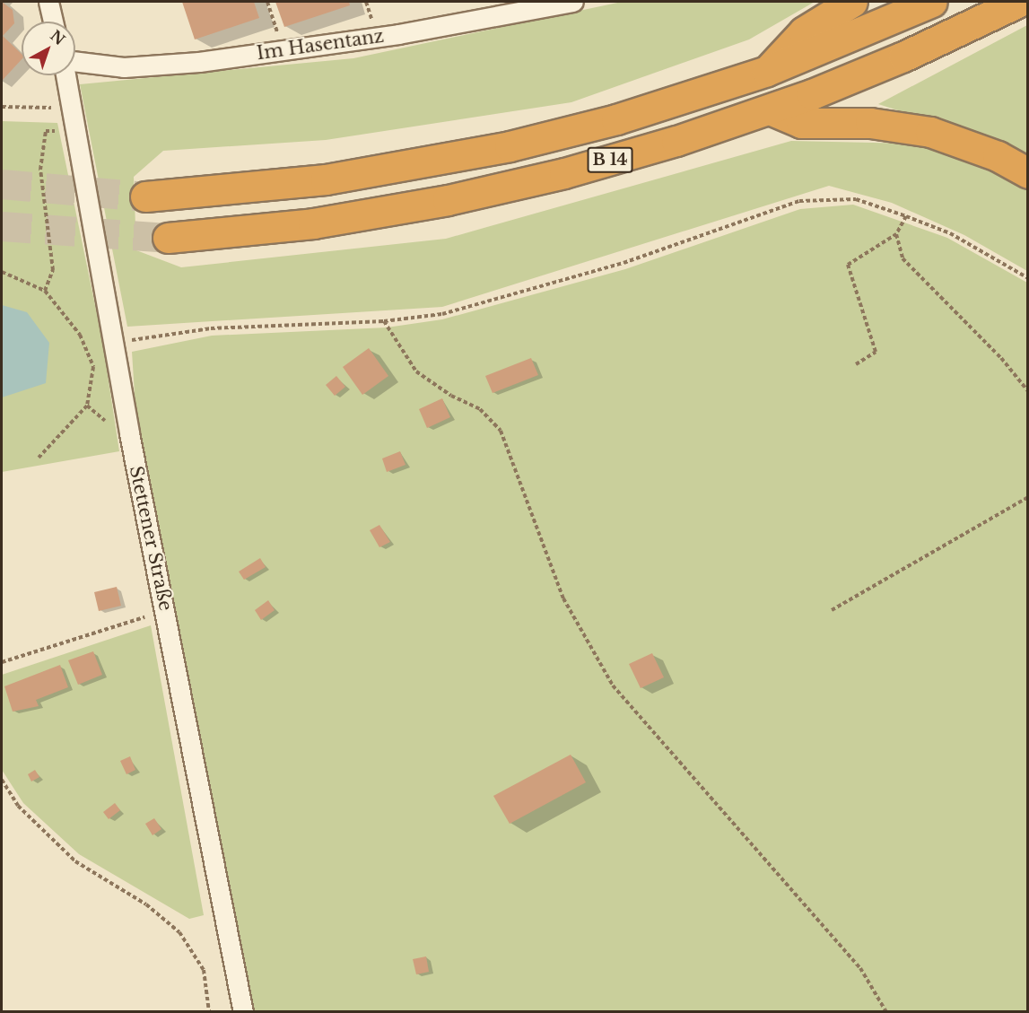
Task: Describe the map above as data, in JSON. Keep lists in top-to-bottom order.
{
  "streets": {
    "highway": ["B 14"],
    "street": ["Im Hasentanz", "Stettener Straße"]
  },
  "north": "top right"
}
